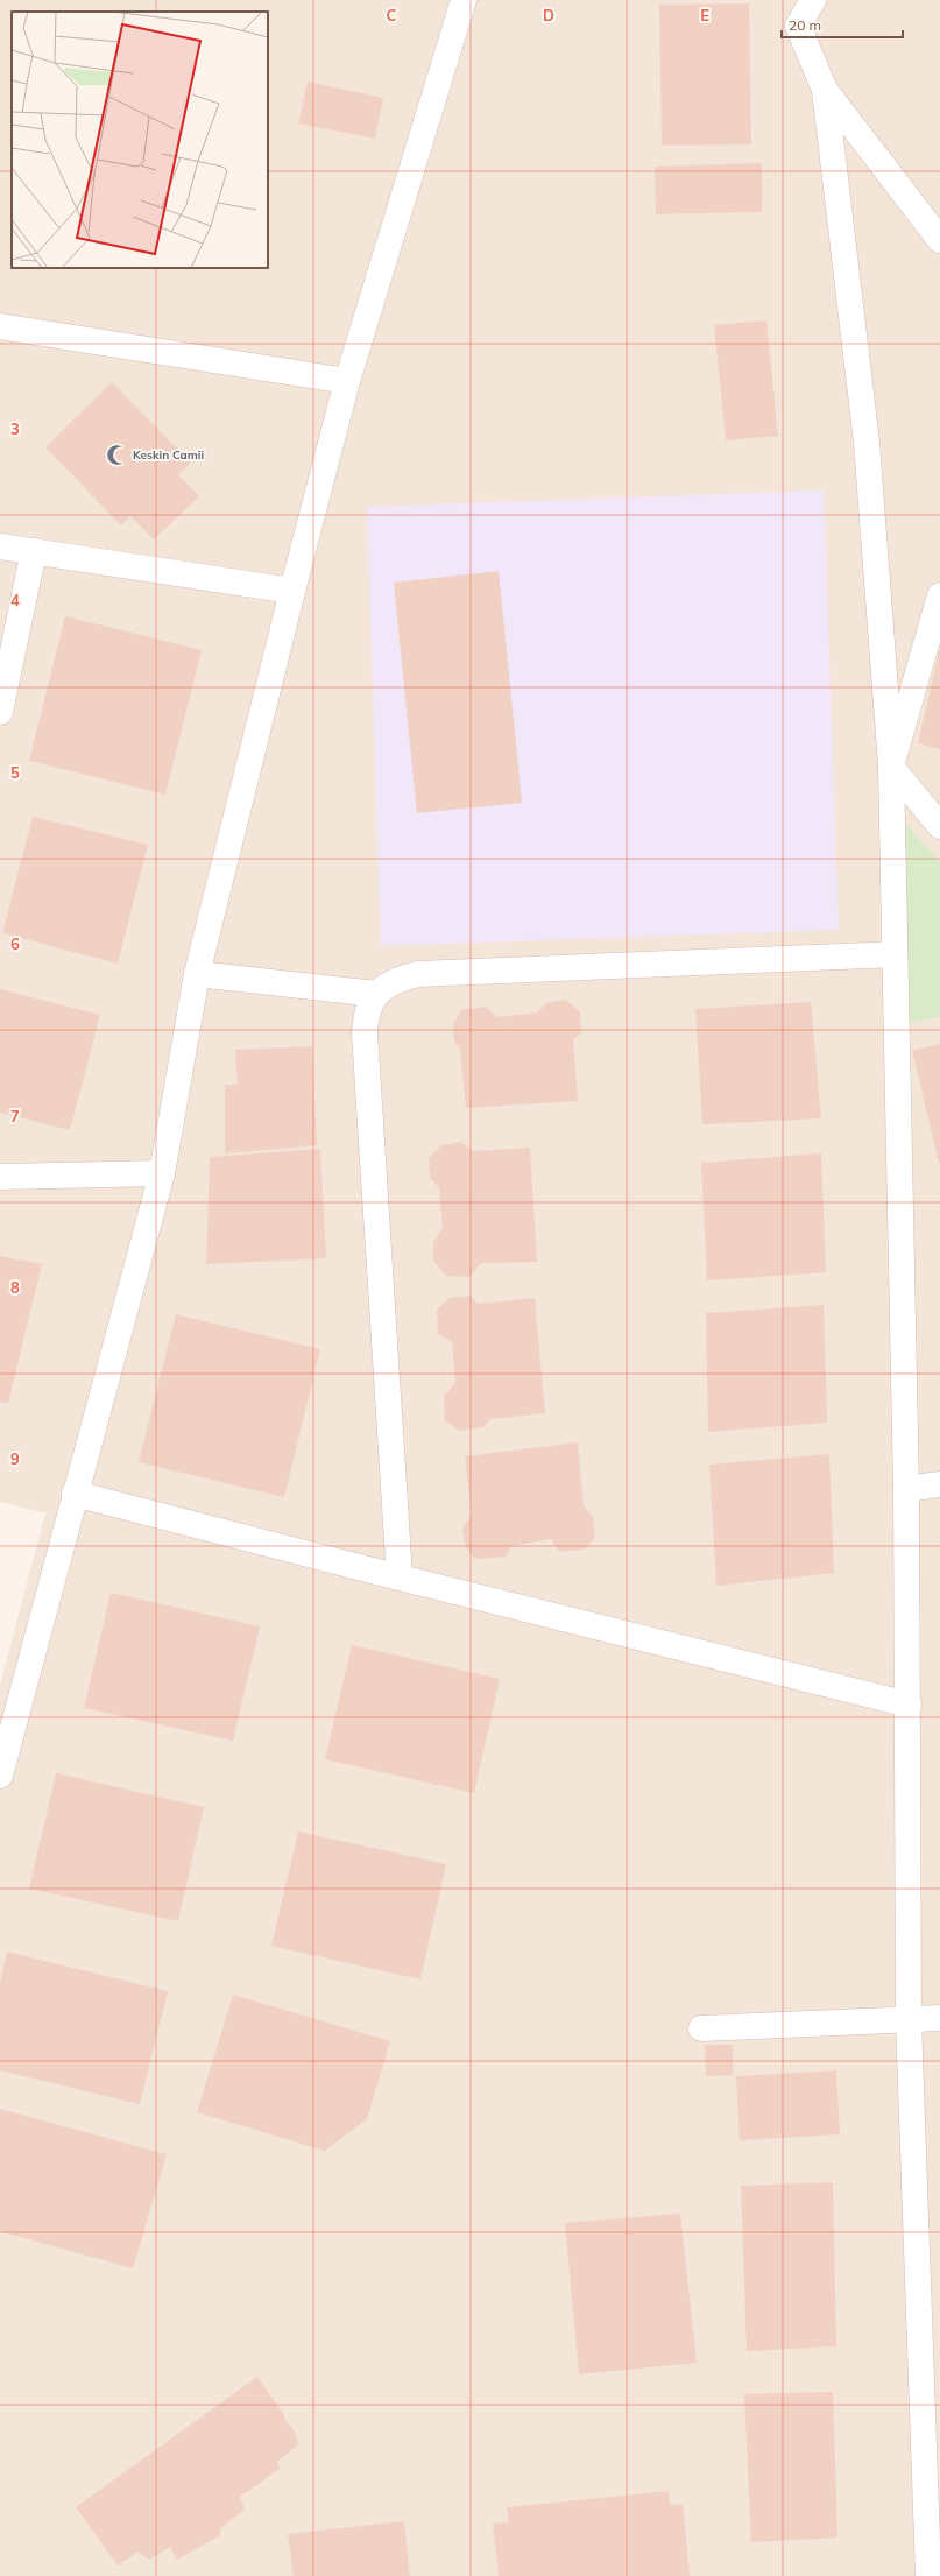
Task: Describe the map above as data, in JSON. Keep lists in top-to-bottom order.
{
  "places": {
    "mosque": ["Keskin Camii"]
  },
  "scale_bar": "20 m",
  "grid": {
    "columns": ["C", "D", "E"],
    "rows": [
      "3",
      "4",
      "5",
      "6",
      "7",
      "8",
      "9"
    ]
  }
}
